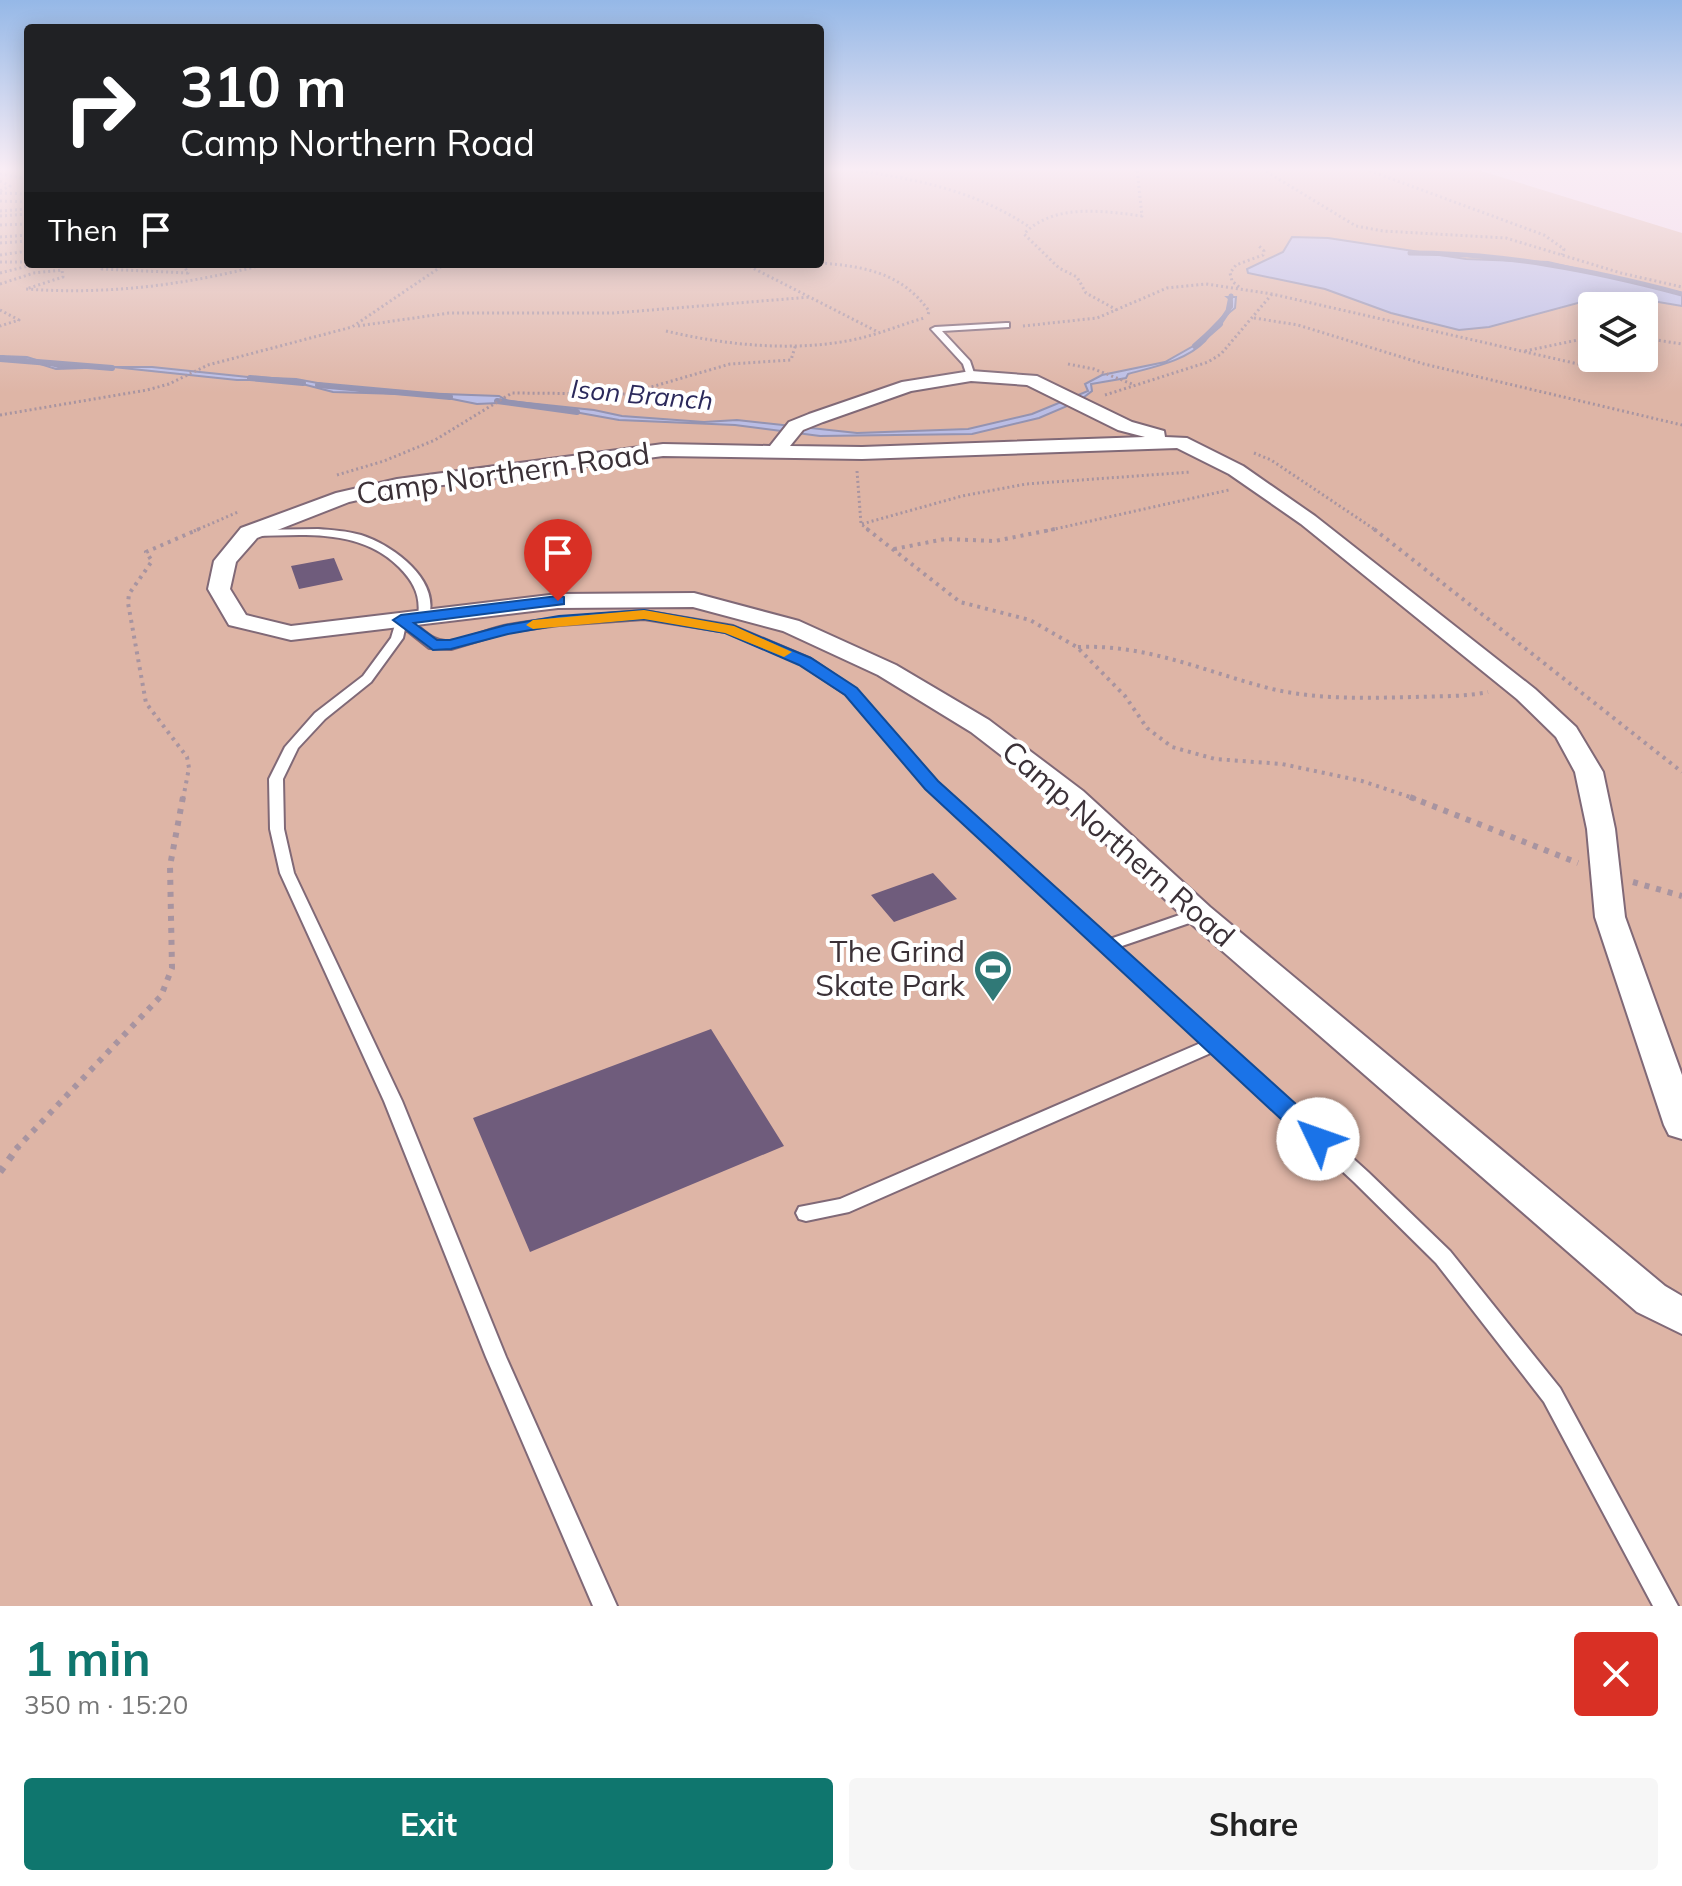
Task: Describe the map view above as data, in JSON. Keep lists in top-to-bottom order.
{
  "streets": {
    "street": ["Camp Northern Road"]
  },
  "water": ["Ison Branch"],
  "places": {
    "sports": ["The Grind Skate Park"]
  },
  "page": {
    "turn": ["310 m", "Camp Northern Road"],
    "then": "Then",
    "heading": ["1 min", "350 m · 15:20"],
    "buttons": ["Exit", "Share"]
  }
}
